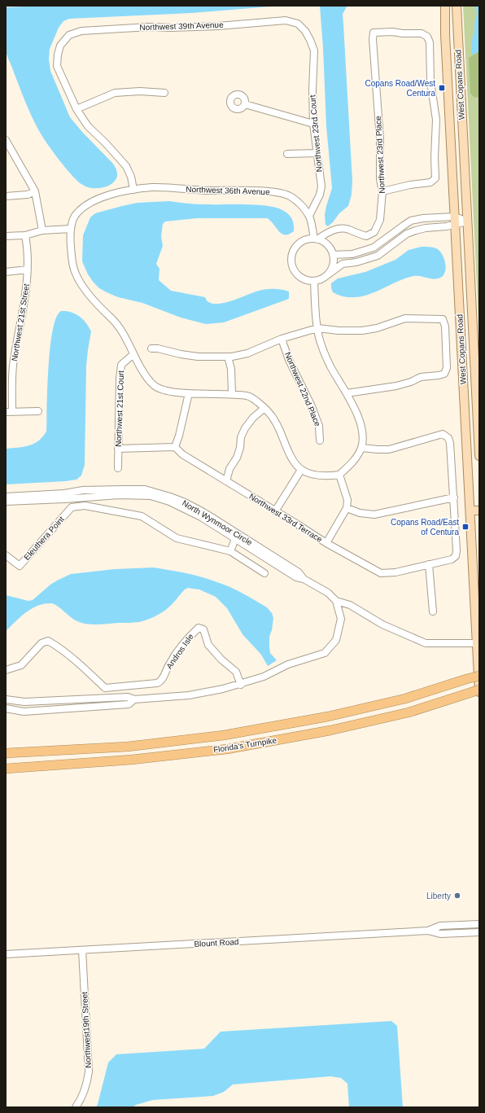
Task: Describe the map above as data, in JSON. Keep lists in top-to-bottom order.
{
  "streets": {
    "highway": ["Florida's Turnpike"],
    "main road": ["West Copans Road"],
    "street": [
      "Northwest 39th Avenue",
      "Northwest 23rd Court",
      "Northwest 23rd Place",
      "Northwest 36th Avenue",
      "Northwest 21st Street",
      "Northwest 22nd Place",
      "Northwest 21st Court",
      "Northwest 33rd Terrace",
      "North Wynmoor Circle",
      "Eleuthera Point",
      "Andros Isle",
      "Blount Road",
      "Northwest19th Street"
    ]
  },
  "crossings": [
    ["Northwest 39th Avenue", "Northwest 23rd Court"],
    ["West Copans Road", "Florida's Turnpike"],
    ["Northwest 23rd Court", "Northwest 36th Avenue"],
    ["Northwest 23rd Place", "Northwest 36th Avenue"],
    ["Blount Road", "Northwest19th Street"]
  ],
  "places": {
    "transit": ["Copans Road/West Centura", "Copans Road/East of Centura"],
    "other": ["Liberty"]
  }
}
